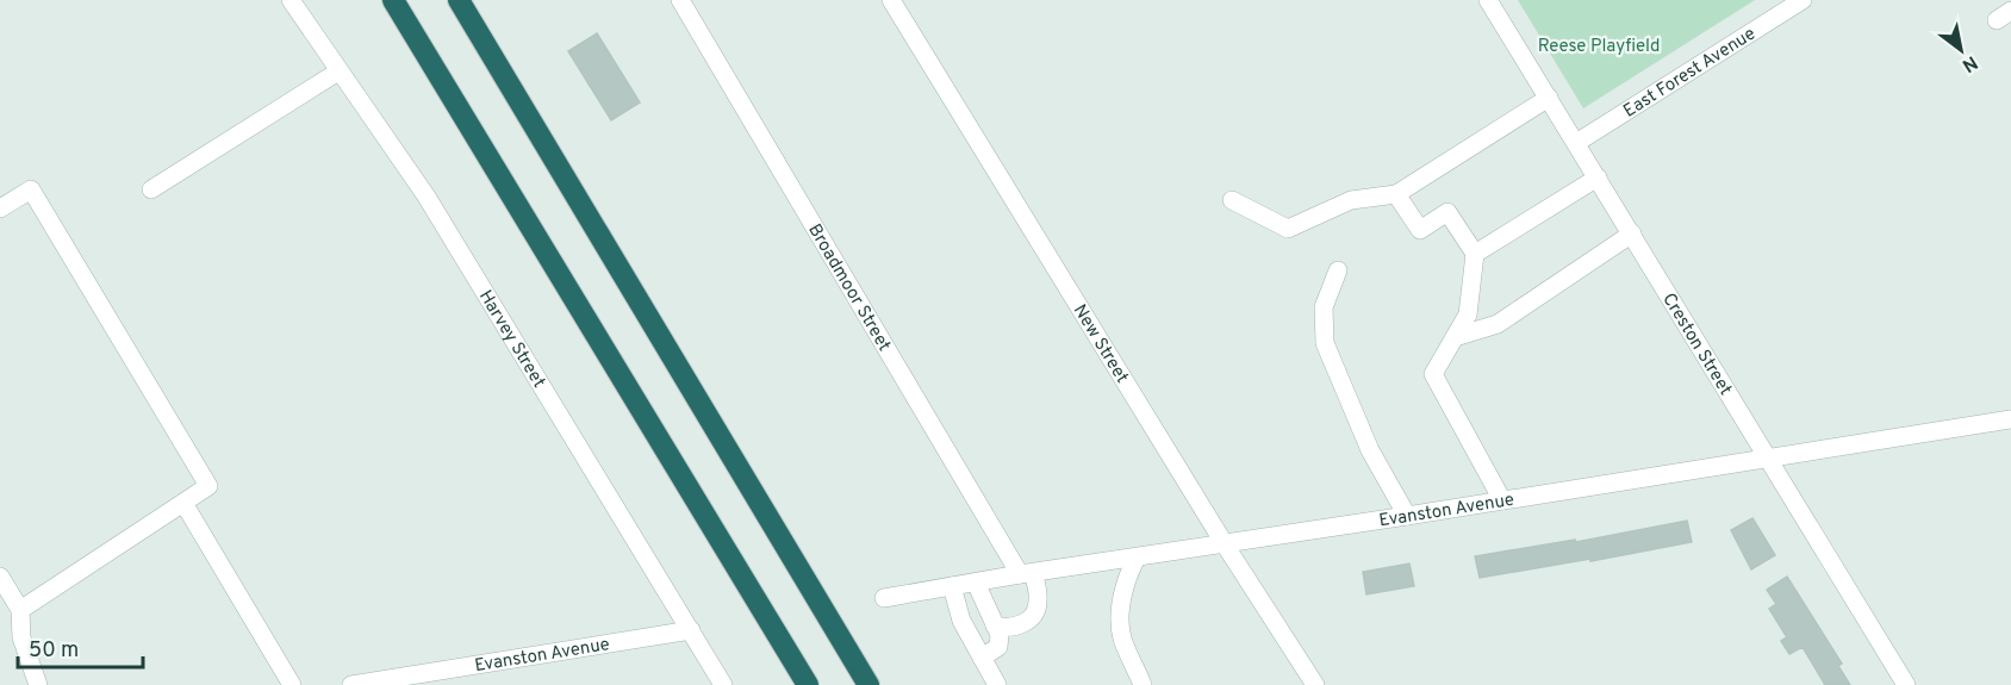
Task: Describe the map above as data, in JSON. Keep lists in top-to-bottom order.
{
  "streets": {
    "street": [
      "East Forest Avenue",
      "Broadmoor Street",
      "Harvey Street",
      "Creston Street",
      "New Street",
      "Evanston Avenue"
    ]
  },
  "crossings": [
    ["East Forest Avenue", "Creston Street"],
    ["Broadmoor Street", "Evanston Avenue"],
    ["Harvey Street", "Evanston Avenue"],
    ["Creston Street", "Evanston Avenue"],
    ["New Street", "Evanston Avenue"]
  ],
  "parks": ["Reese Playfield"],
  "scale_bar": "50 m",
  "north": "bottom right"
}
